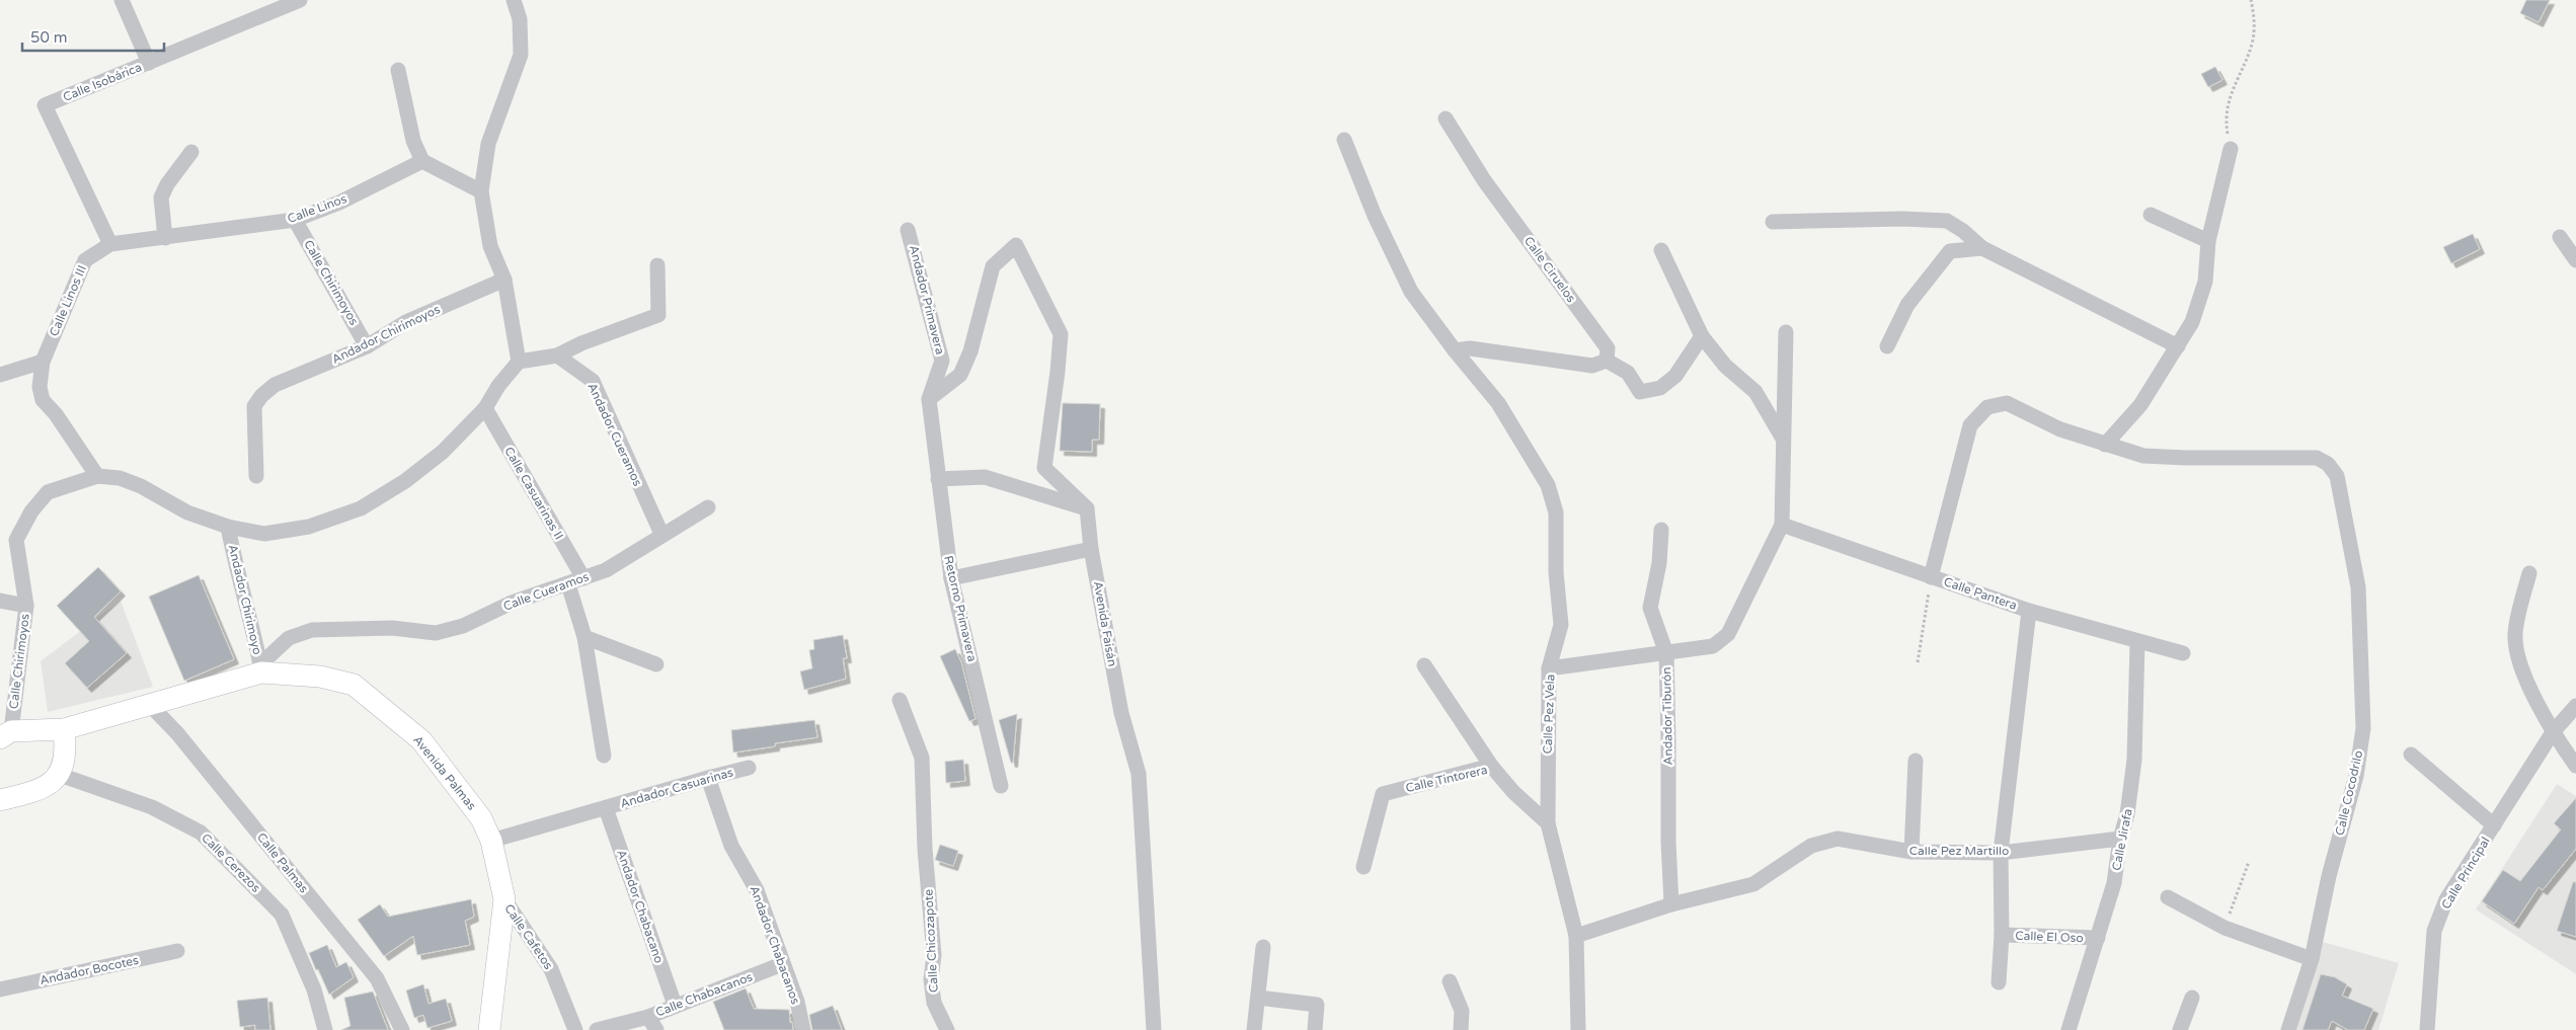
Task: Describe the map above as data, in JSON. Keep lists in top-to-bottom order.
{
  "streets": {
    "main road": ["Avenida Palmas"],
    "street": [
      "Calle Isobárica",
      "Calle Linos",
      "Calle Ciruelos",
      "Calle Chirimoyos",
      "Andador Primavera",
      "Calle Linos III",
      "Andador Chirimoyos",
      "Andador Cueramos",
      "Calle Casuarinas II",
      "Calle Cueramos",
      "Calle Pantera",
      "Andador Chirimoyo",
      "Retorno Primavera",
      "Avenida Faisán",
      "Calle Pez Vela",
      "Andador Tiburón",
      "Calle Tintorera",
      "Andador Casuarinas",
      "Calle Cocodrilo",
      "Calle Jirafa",
      "Calle Pez Martillo",
      "Calle Cerezos",
      "Calle Palmas",
      "Calle Principal",
      "Andador Chabacano",
      "Calle Cafetos",
      "Calle El Oso",
      "Calle Chicozapote",
      "Andador Chabacanos",
      "Andador Bocotes",
      "Calle Chabacanos"
    ]
  },
  "crossings": [
    ["Calle Isobárica", "Calle Linos"],
    ["Calle Isobárica", "Calle Linos III"],
    ["Calle Linos", "Calle Chirimoyos"],
    ["Calle Linos", "Calle Linos III"],
    ["Calle Chirimoyos", "Calle Linos III"],
    ["Calle Chirimoyos", "Andador Chirimoyos"],
    ["Calle Chirimoyos", "Calle Casuarinas II"],
    ["Calle Chirimoyos", "Andador Chirimoyo"],
    ["Calle Chirimoyos", "Avenida Palmas"],
    ["Andador Primavera", "Retorno Primavera"],
    ["Andador Cueramos", "Calle Cueramos"],
    ["Calle Casuarinas II", "Calle Cueramos"],
    ["Calle Cueramos", "Andador Chirimoyo"],
    ["Calle Cueramos", "Avenida Palmas"],
    ["Calle Pantera", "Calle Pez Vela"],
    ["Calle Pantera", "Calle Jirafa"],
    ["Andador Chirimoyo", "Avenida Palmas"],
    ["Calle Pez Vela", "Andador Tiburón"],
    ["Calle Pez Vela", "Calle Tintorera"],
    ["Calle Pez Vela", "Calle Pez Martillo"],
    ["Andador Tiburón", "Calle Pez Martillo"],
    ["Avenida Palmas", "Andador Casuarinas"],
    ["Avenida Palmas", "Calle Palmas"],
    ["Avenida Palmas", "Calle Cafetos"],
    ["Andador Casuarinas", "Andador Chabacano"],
    ["Andador Casuarinas", "Andador Chabacanos"],
    ["Calle Jirafa", "Calle Pez Martillo"],
    ["Calle Jirafa", "Calle El Oso"],
    ["Andador Chabacano", "Calle Chabacanos"],
    ["Andador Chabacanos", "Calle Chabacanos"]
  ],
  "scale_bar": "50 m"
}
